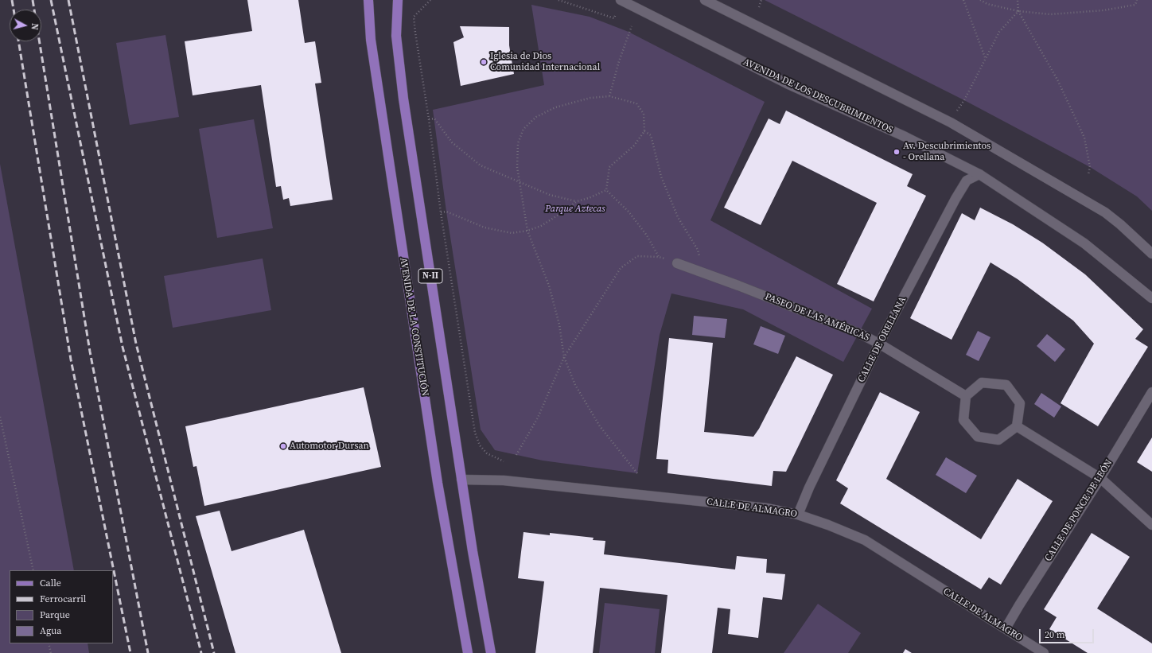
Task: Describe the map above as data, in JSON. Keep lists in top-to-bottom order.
{
  "streets": {
    "main road": ["N-II", "AVENIDA DE LA CONSTITUCIÓN"],
    "street": [
      "AVENIDA DE LOS DESCUBRIMIENTOS",
      "PASEO DE LAS AMÉRICAS",
      "CALLE DE ORELLANA",
      "CALLE DE ALMAGRO",
      "CALLE DE PONCE DE LEÓN"
    ]
  },
  "crossings": [
    ["AVENIDA DE LOS DESCUBRIMIENTOS", "CALLE DE ORELLANA"],
    ["N-II", "CALLE DE ALMAGRO"],
    ["PASEO DE LAS AMÉRICAS", "CALLE DE ORELLANA"],
    ["CALLE DE ORELLANA", "CALLE DE ALMAGRO"],
    ["CALLE DE ALMAGRO", "CALLE DE PONCE DE LEÓN"]
  ],
  "parks": ["Parque Aztecas"],
  "places": ["Iglesia de Dios Comunidad Internacional", "Av. Descubrimientos - Orellana", "Automotor Dursan"],
  "legend": [
    "Calle",
    "Ferrocarril",
    "Parque",
    "Agua"
  ],
  "scale_bar": "20 m",
  "north": "right"
}
